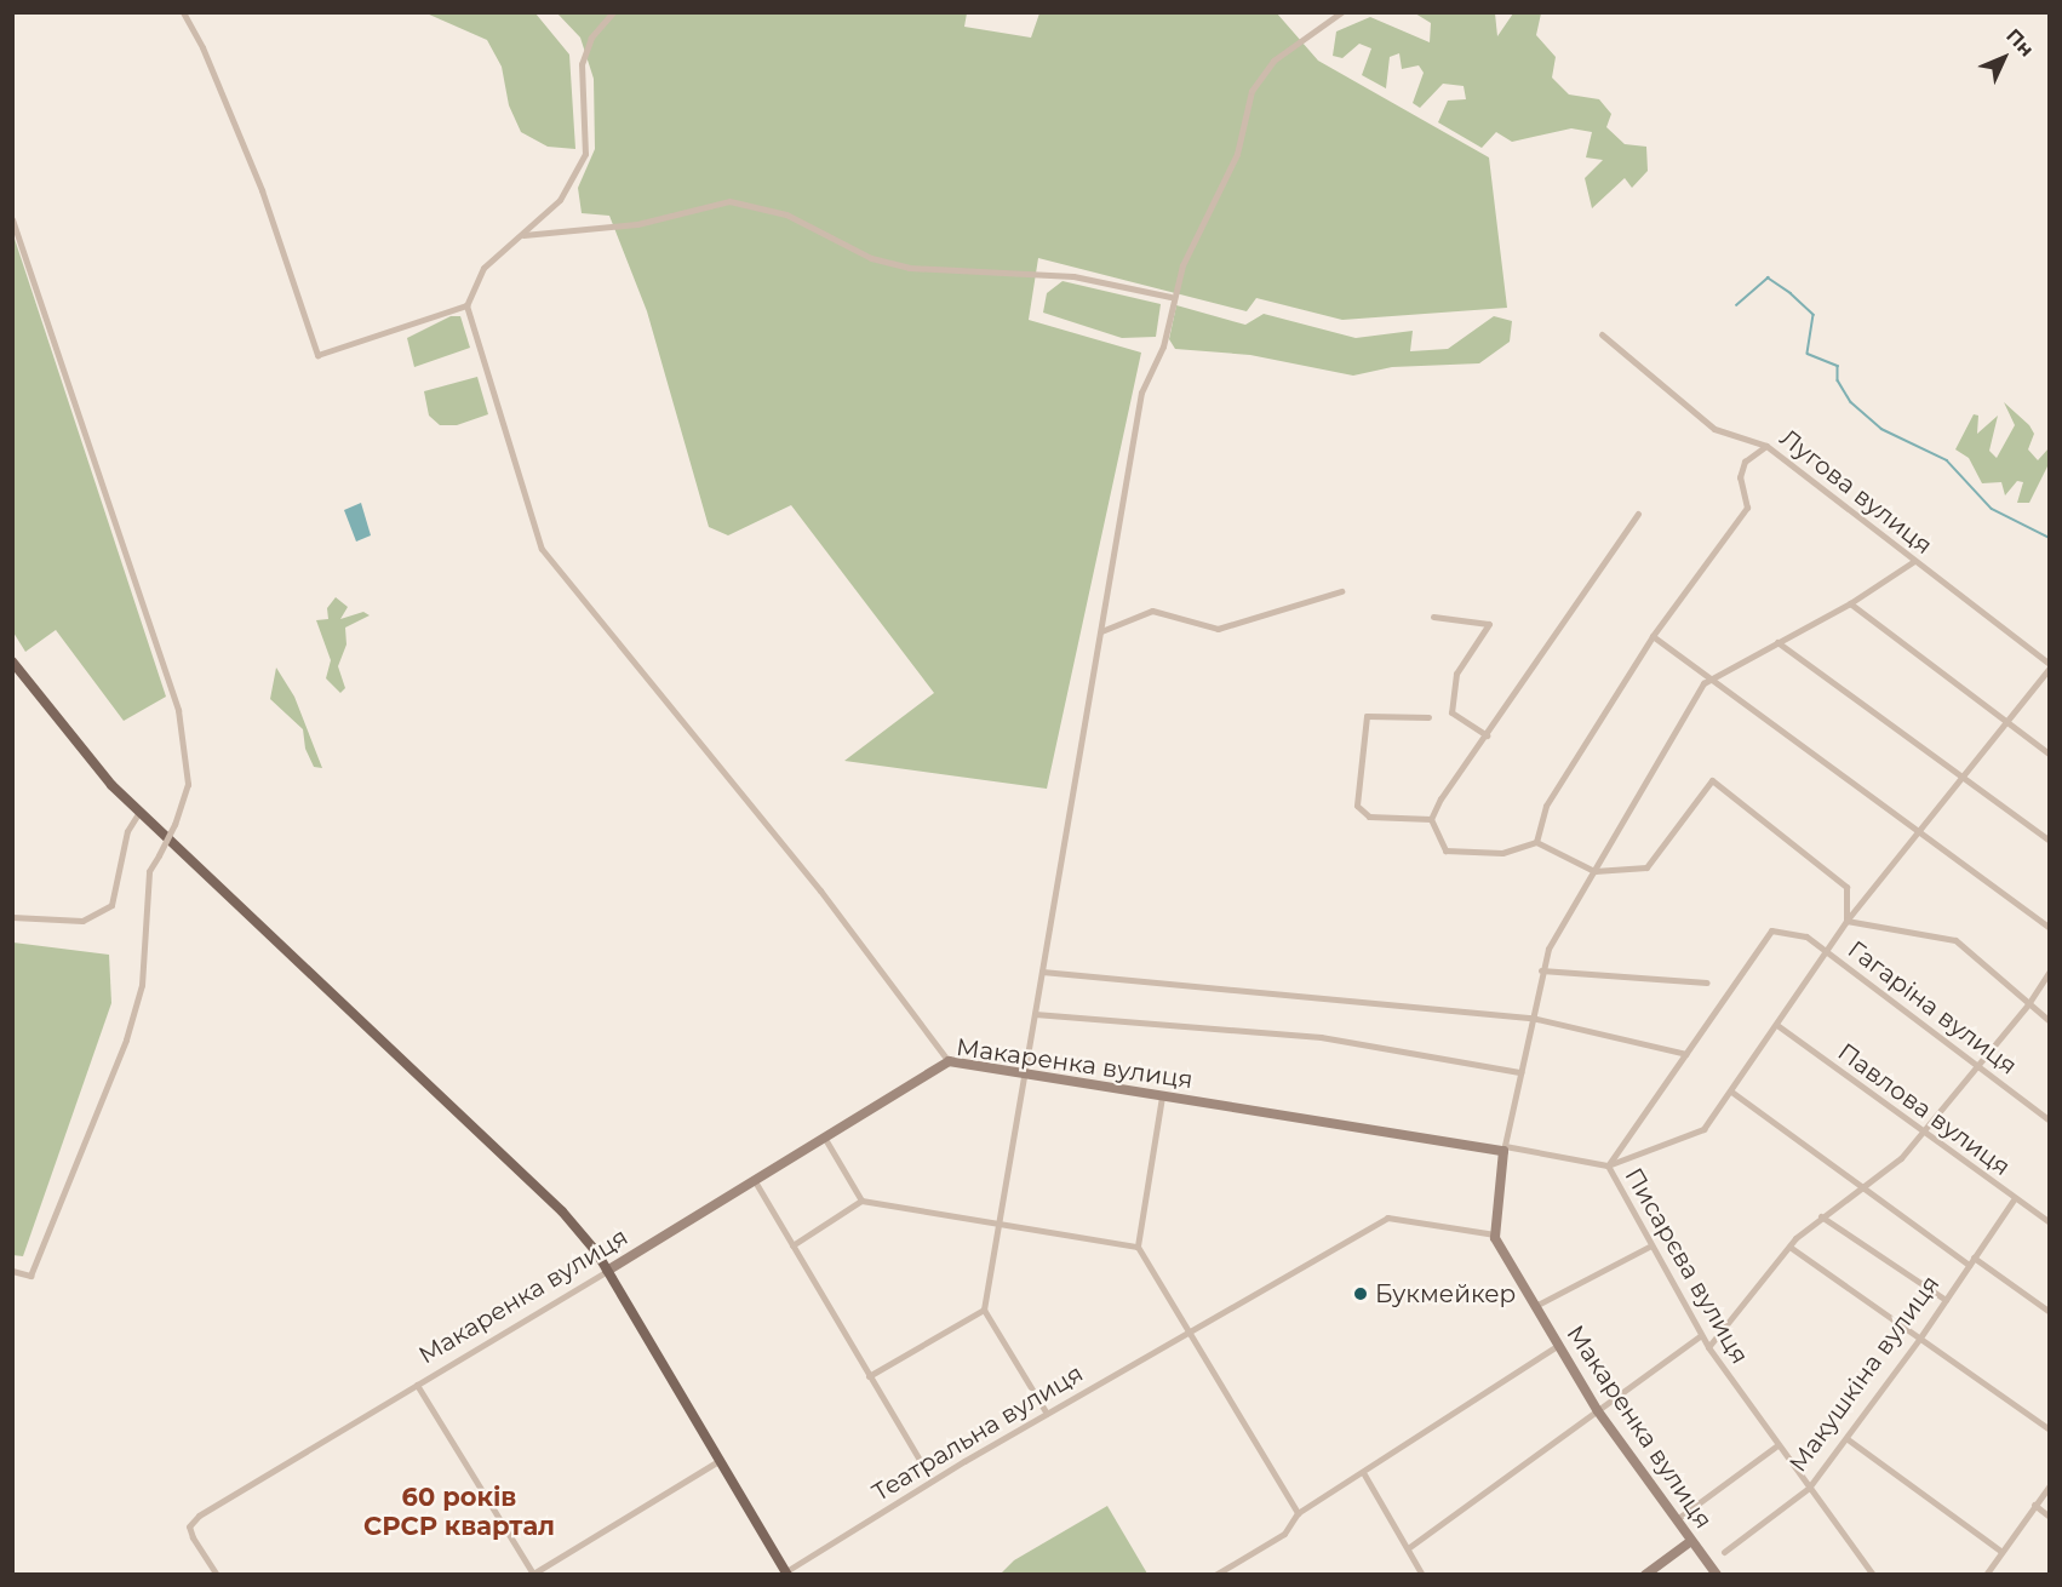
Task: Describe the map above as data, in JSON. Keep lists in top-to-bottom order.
{
  "streets": {
    "street": [
      "Лугова вулиця",
      "Гагаріна вулиця",
      "Макаренка вулиця",
      "Павлова вулиця",
      "Писарєва вулиця",
      "Макушкіна вулиця",
      "Театральна вулиця"
    ]
  },
  "crossings": [
    ["Макаренка вулиця", "Писарєва вулиця"],
    ["Макаренка вулиця", "Театральна вулиця"],
    ["Павлова вулиця", "Макушкіна вулиця"],
    ["Писарєва вулиця", "Макушкіна вулиця"]
  ],
  "districts": ["60 років СРСР квартал"],
  "places": ["Букмейкер"],
  "north": "top right"
}
